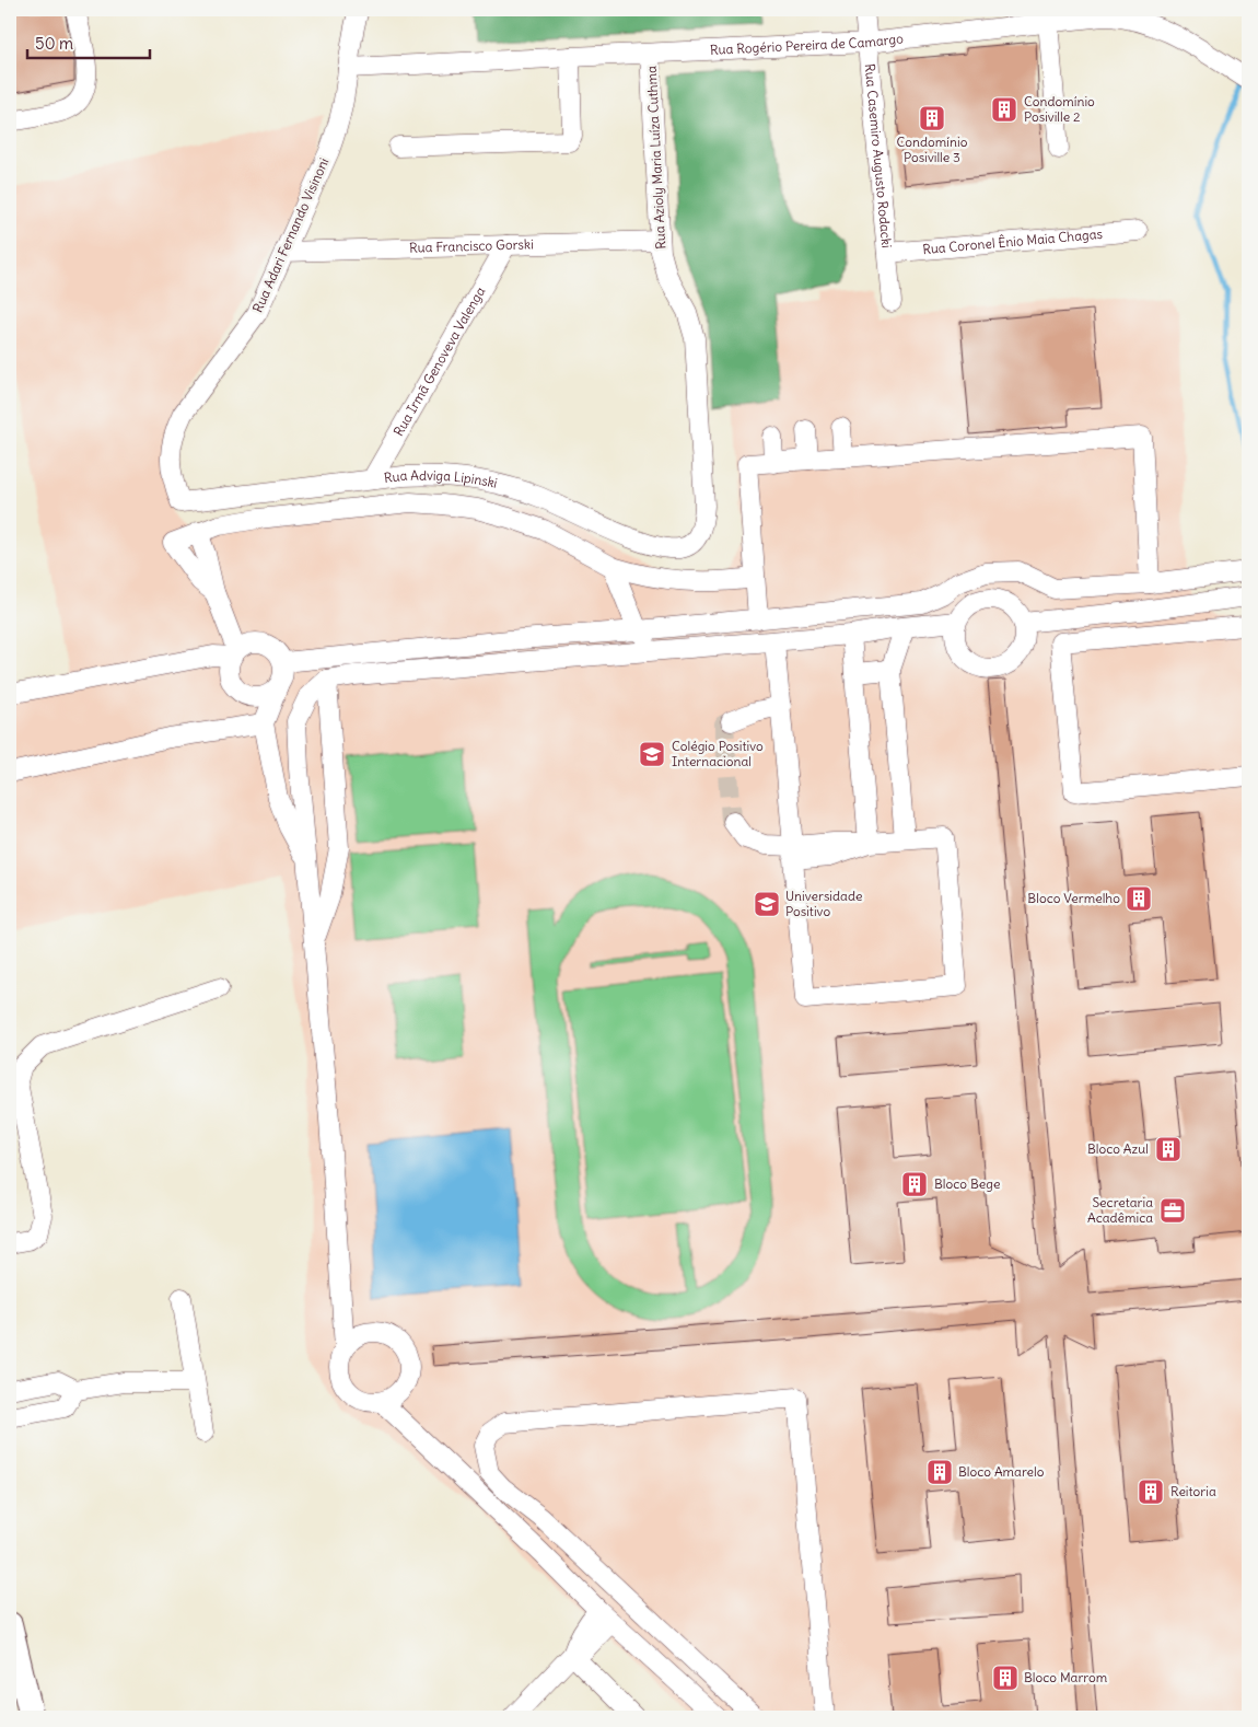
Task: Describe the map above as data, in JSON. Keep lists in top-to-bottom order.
{
  "streets": {
    "street": [
      "Rua Rogério Pereira de Camargo",
      "Rua Casemiro Augusto Rodacki",
      "Rua Azioly Maria Luíza Cuthma",
      "Rua Adari Fernando Visinoni",
      "Rua Coronel Ênio Maia Chagas",
      "Rua Francisco Gorski",
      "Rua Irmã Genoveva Valenga",
      "Rua Adviga Lipinski"
    ]
  },
  "crossings": [
    ["Rua Rogério Pereira de Camargo", "Rua Casemiro Augusto Rodacki"],
    ["Rua Rogério Pereira de Camargo", "Rua Azioly Maria Luíza Cuthma"],
    ["Rua Rogério Pereira de Camargo", "Rua Adari Fernando Visinoni"],
    ["Rua Casemiro Augusto Rodacki", "Rua Coronel Ênio Maia Chagas"],
    ["Rua Azioly Maria Luíza Cuthma", "Rua Francisco Gorski"],
    ["Rua Azioly Maria Luíza Cuthma", "Rua Adviga Lipinski"],
    ["Rua Adari Fernando Visinoni", "Rua Francisco Gorski"],
    ["Rua Adari Fernando Visinoni", "Rua Adviga Lipinski"],
    ["Rua Francisco Gorski", "Rua Irmã Genoveva Valenga"],
    ["Rua Irmã Genoveva Valenga", "Rua Adviga Lipinski"]
  ],
  "places": {
    "building": [
      "Condomínio Posiville 2",
      "Condomínio Posiville 3",
      "Bloco Vermelho",
      "Bloco Azul",
      "Bloco Bege",
      "Bloco Amarelo",
      "Reitoria",
      "Bloco Marrom"
    ],
    "school or university": ["Colégio Positivo Internacional", "Universidade Positivo"],
    "office": ["Secretaria Acadêmica"]
  },
  "scale_bar": "50 m"
}
